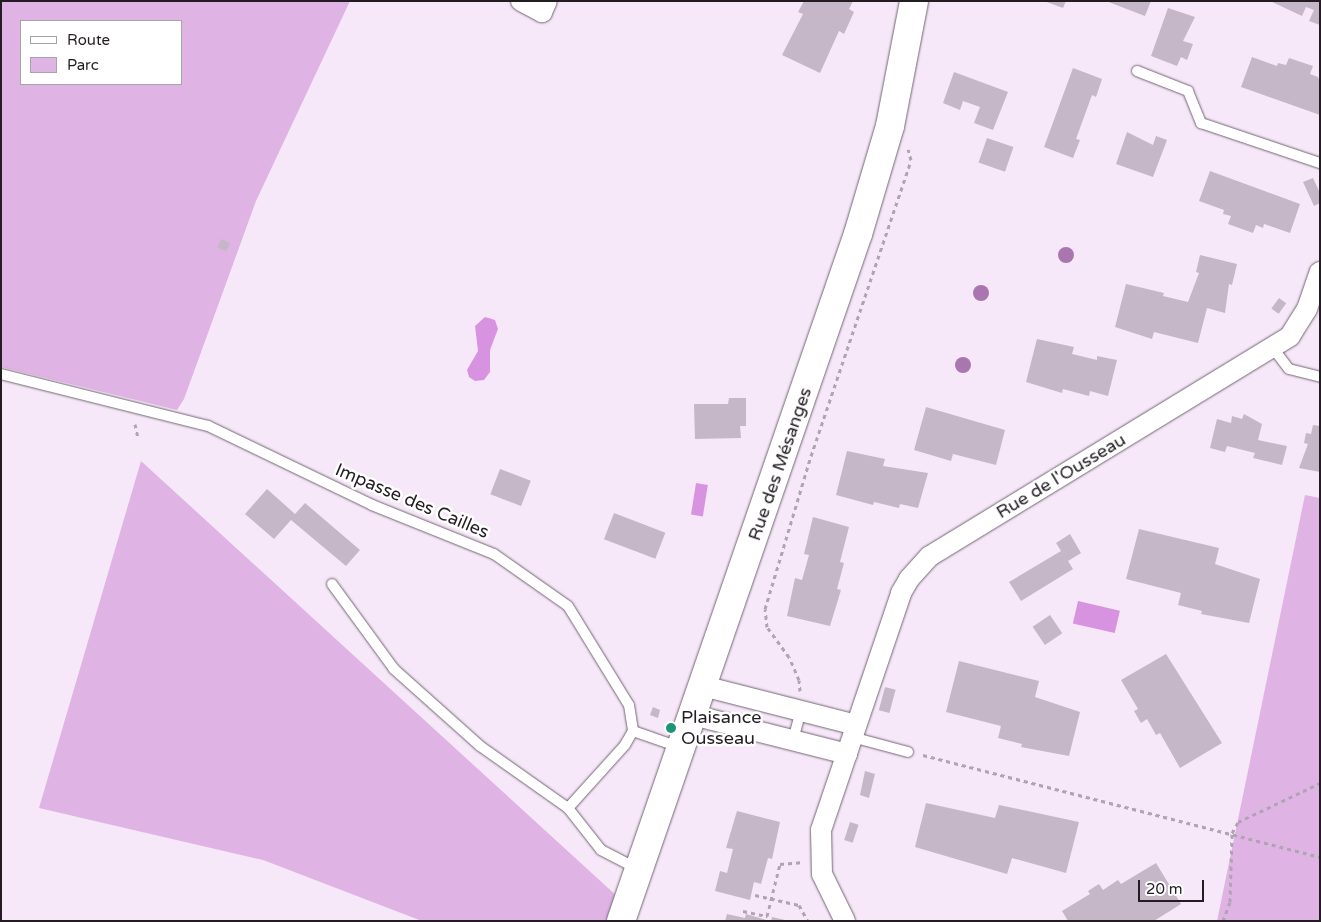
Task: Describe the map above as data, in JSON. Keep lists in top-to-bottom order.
{
  "streets": {
    "main road": ["Rue des Mésanges"],
    "street": ["Rue de l'Ousseau"],
    "lane": ["Impasse des Cailles"]
  },
  "places": ["Plaisance Ousseau"],
  "legend": ["Route", "Parc"],
  "scale_bar": "20 m"
}
